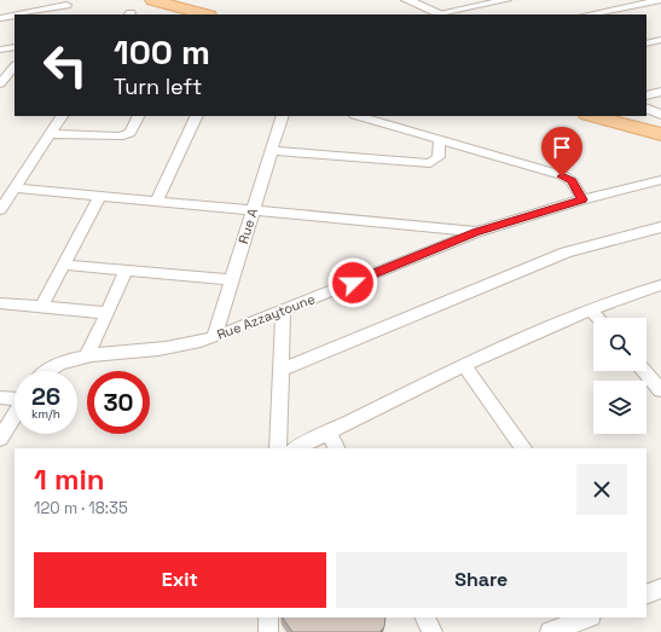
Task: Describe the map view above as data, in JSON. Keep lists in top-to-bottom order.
{
  "streets": {
    "street": ["Rue A", "Rue Azzaytoune"]
  },
  "crossings": [
    ["Rue A", "Rue Azzaytoune"]
  ],
  "page": {
    "turn": ["100 m", "Turn left"],
    "speed": "26 km/h",
    "limit": "30",
    "heading": ["1 min", "120 m · 18:35"],
    "buttons": ["Exit", "Share"]
  }
}
